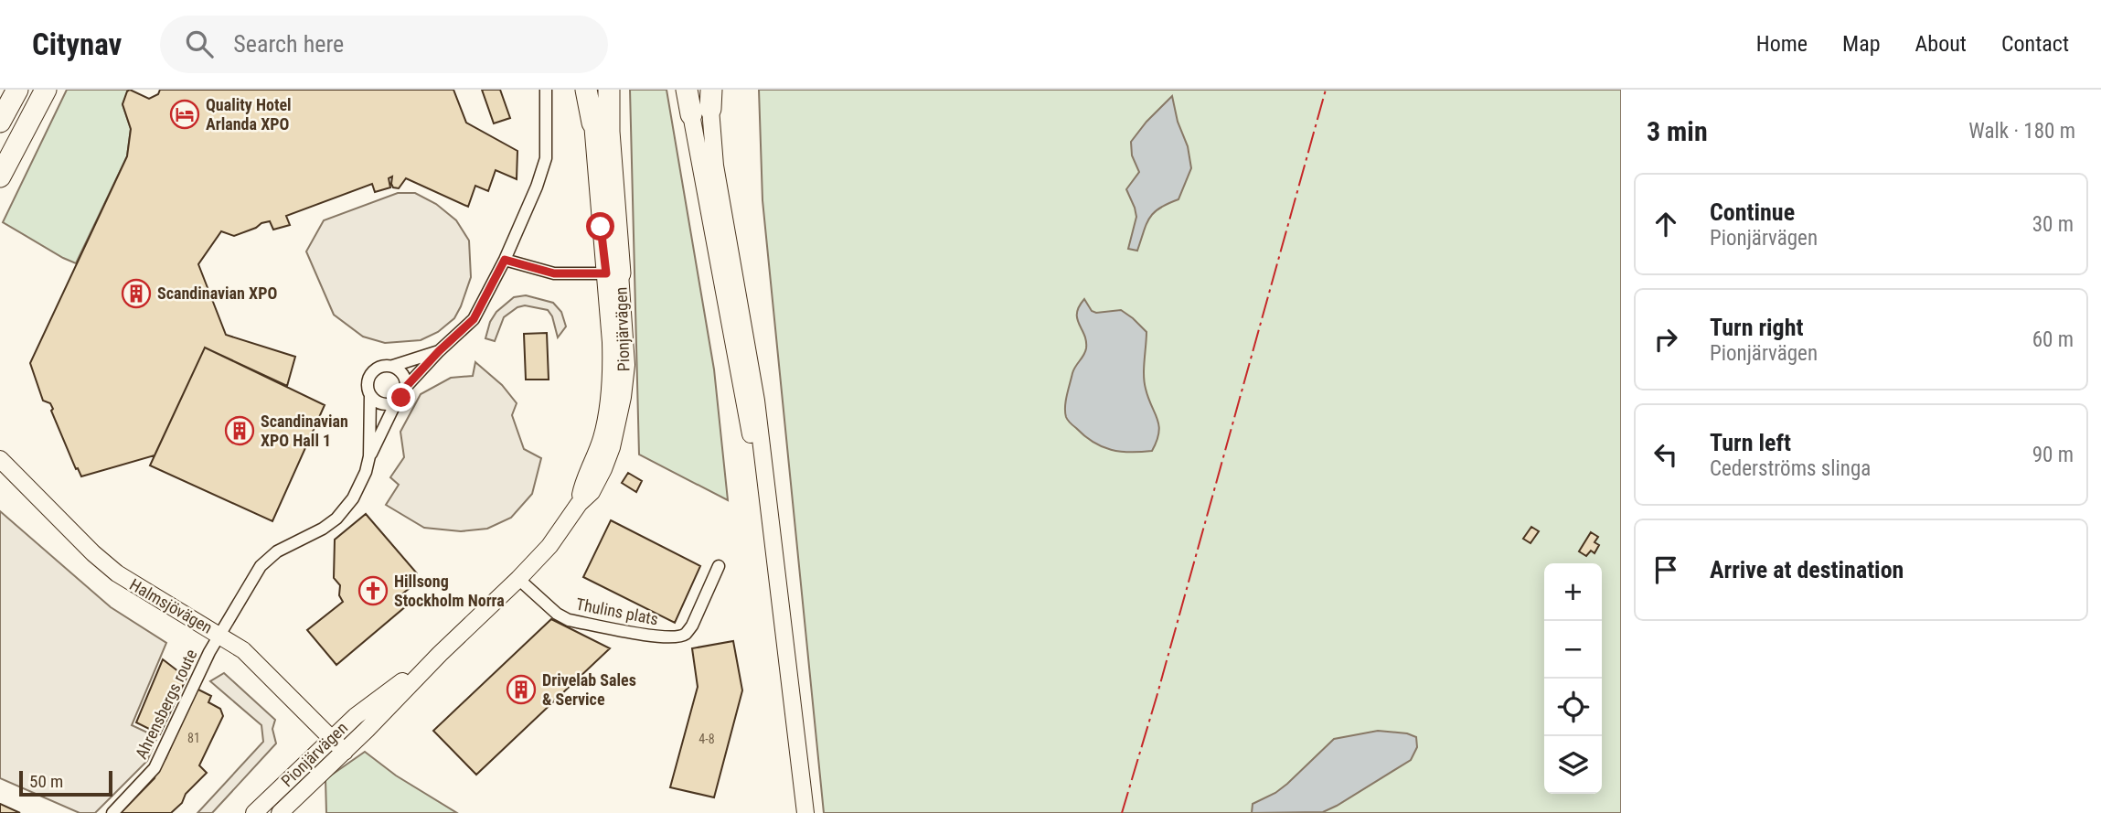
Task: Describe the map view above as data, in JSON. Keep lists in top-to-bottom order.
{
  "streets": {
    "main road": ["Pionjärvägen", "Halmsjövägen"],
    "street": ["Thulins plats", "Ahrensbergs route"]
  },
  "crossings": [
    ["Pionjärvägen", "Halmsjövägen"],
    ["Pionjärvägen", "Thulins plats"],
    ["Halmsjövägen", "Ahrensbergs route"]
  ],
  "places": {
    "hotel": ["Quality Hotel Arlanda XPO"],
    "building": ["Scandinavian XPO", "Scandinavian XPO Hall 1", "Drivelab Sales & Service"],
    "church": ["Hillsong Stockholm Norra"]
  },
  "house_numbers": ["81", "4-8"],
  "scale_bar": "50 m",
  "page": {
    "header": "Citynav",
    "search": "Search here",
    "nav": [
      "Home",
      "Map",
      "About",
      "Contact"
    ],
    "heading": ["3 min", "Walk · 180 m"],
    "list": [
      ["Continue", "Pionjärvägen", "30 m"],
      ["Turn right", "Pionjärvägen", "60 m"],
      ["Turn left", "Cederströms slinga", "90 m"],
      "Arrive at destination"
    ],
    "map_buttons": ["+", "−"],
    "scale": "50 m"
  }
}
